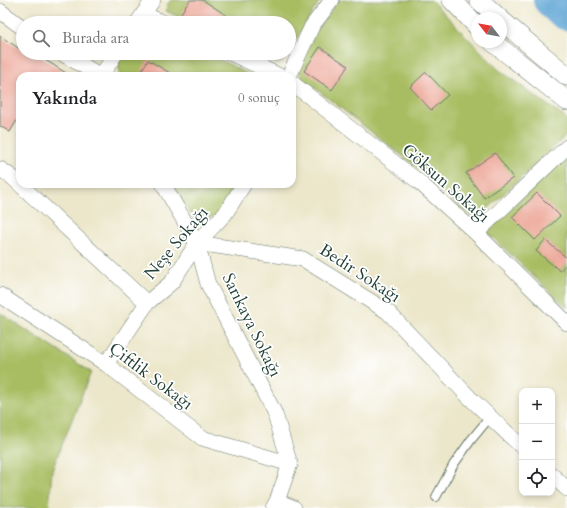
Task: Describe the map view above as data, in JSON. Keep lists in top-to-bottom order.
{
  "streets": {
    "street": [
      "Göksun Sokağı",
      "Neşe Sokağı",
      "Bedir Sokağı",
      "Sarıkaya Sokağı",
      "Çiftlik Sokağı"
    ]
  },
  "crossings": [
    ["Neşe Sokağı", "Bedir Sokağı"],
    ["Neşe Sokağı", "Sarıkaya Sokağı"],
    ["Neşe Sokağı", "Çiftlik Sokağı"],
    ["Bedir Sokağı", "Sarıkaya Sokağı"],
    ["Sarıkaya Sokağı", "Çiftlik Sokağı"]
  ],
  "north": "top left",
  "page": {
    "search": "Burada ara",
    "heading": ["Yakında", "0 sonuç"],
    "map_buttons": ["+", "−"]
  }
}
